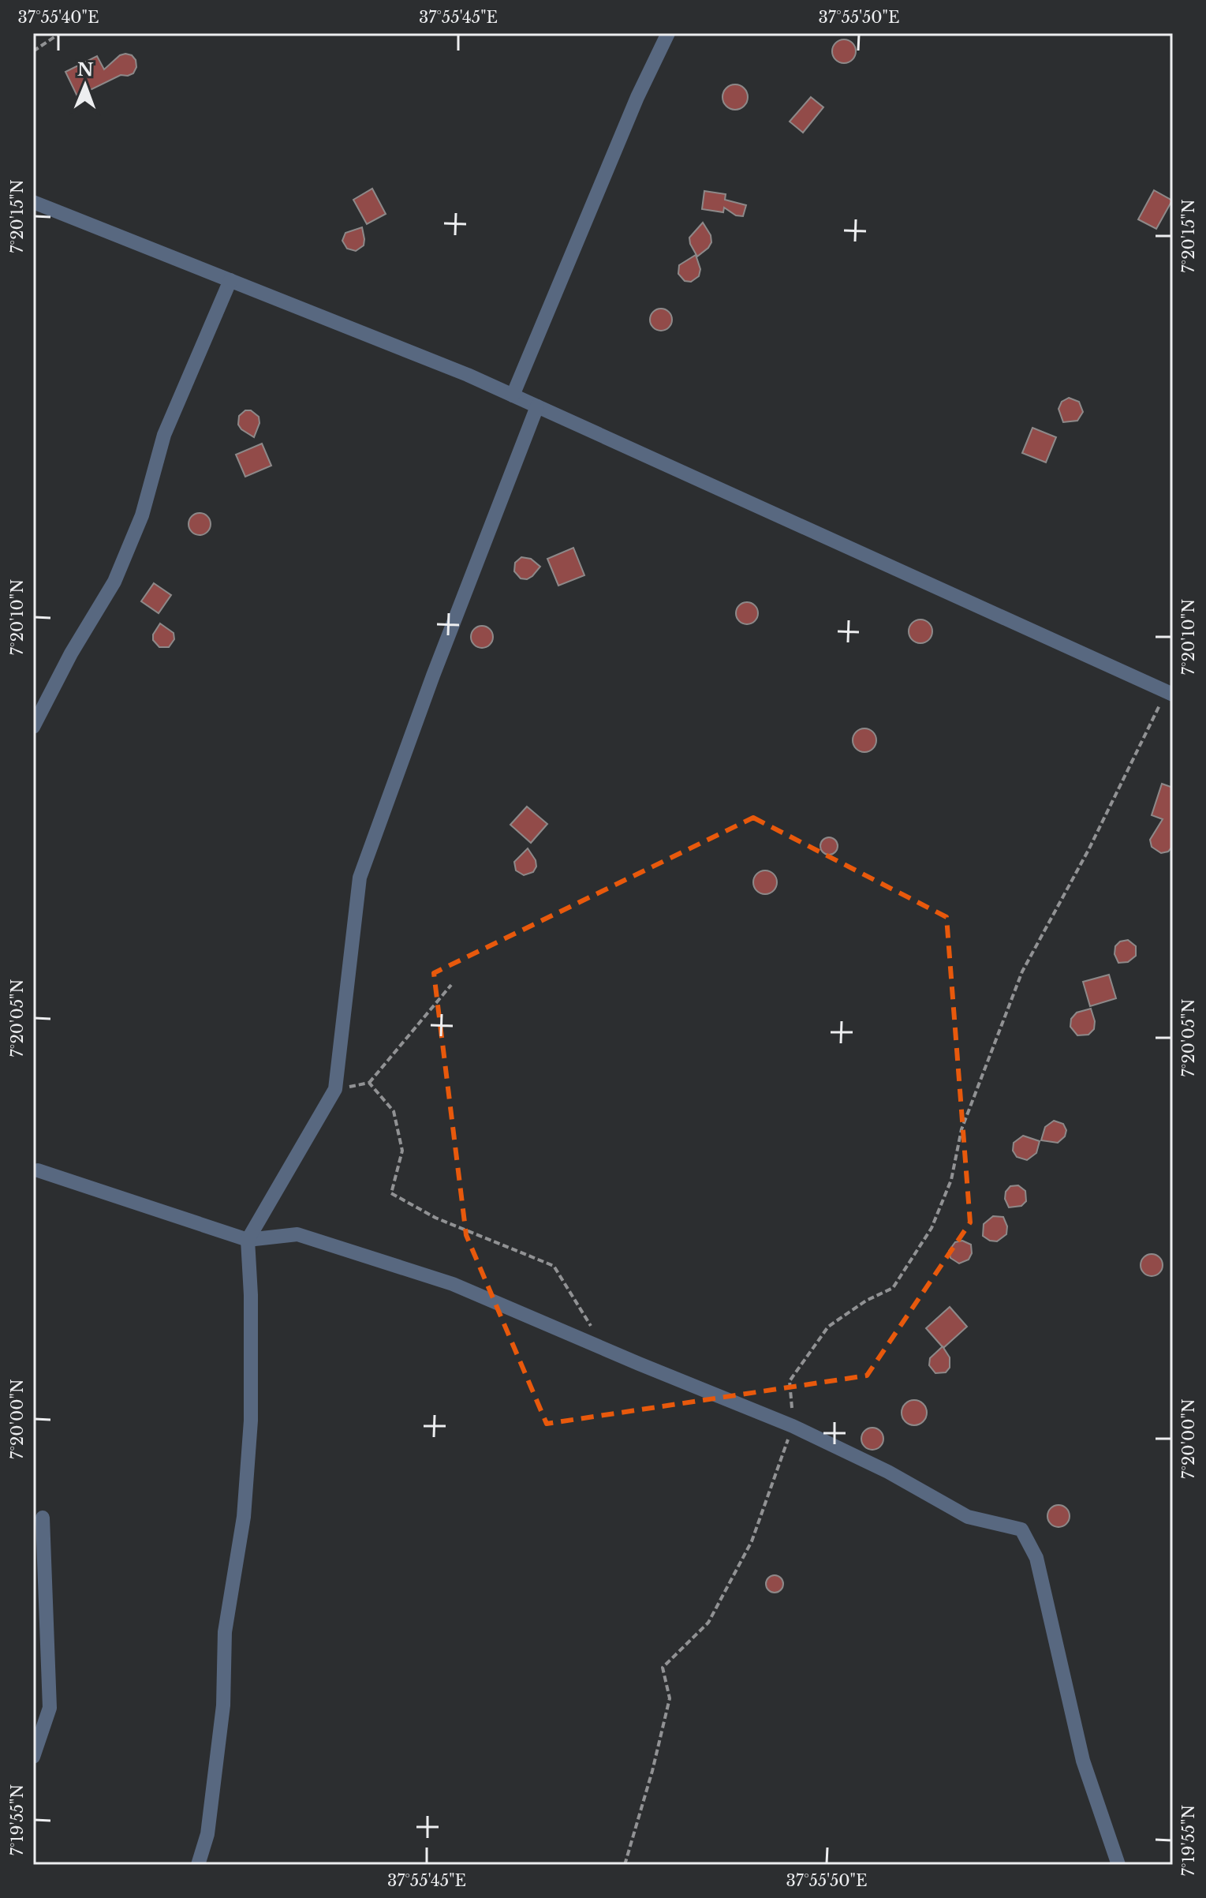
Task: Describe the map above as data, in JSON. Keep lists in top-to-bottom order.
{
  "north": "top",
  "coordinates": [
    "37°55'40\"E",
    "37°55'45\"E",
    "37°55'50\"E",
    "7°20'15\"N",
    "7°20'10\"N",
    "7°20'05\"N",
    "7°20'00\"N",
    "7°19'55\"N"
  ]
}
